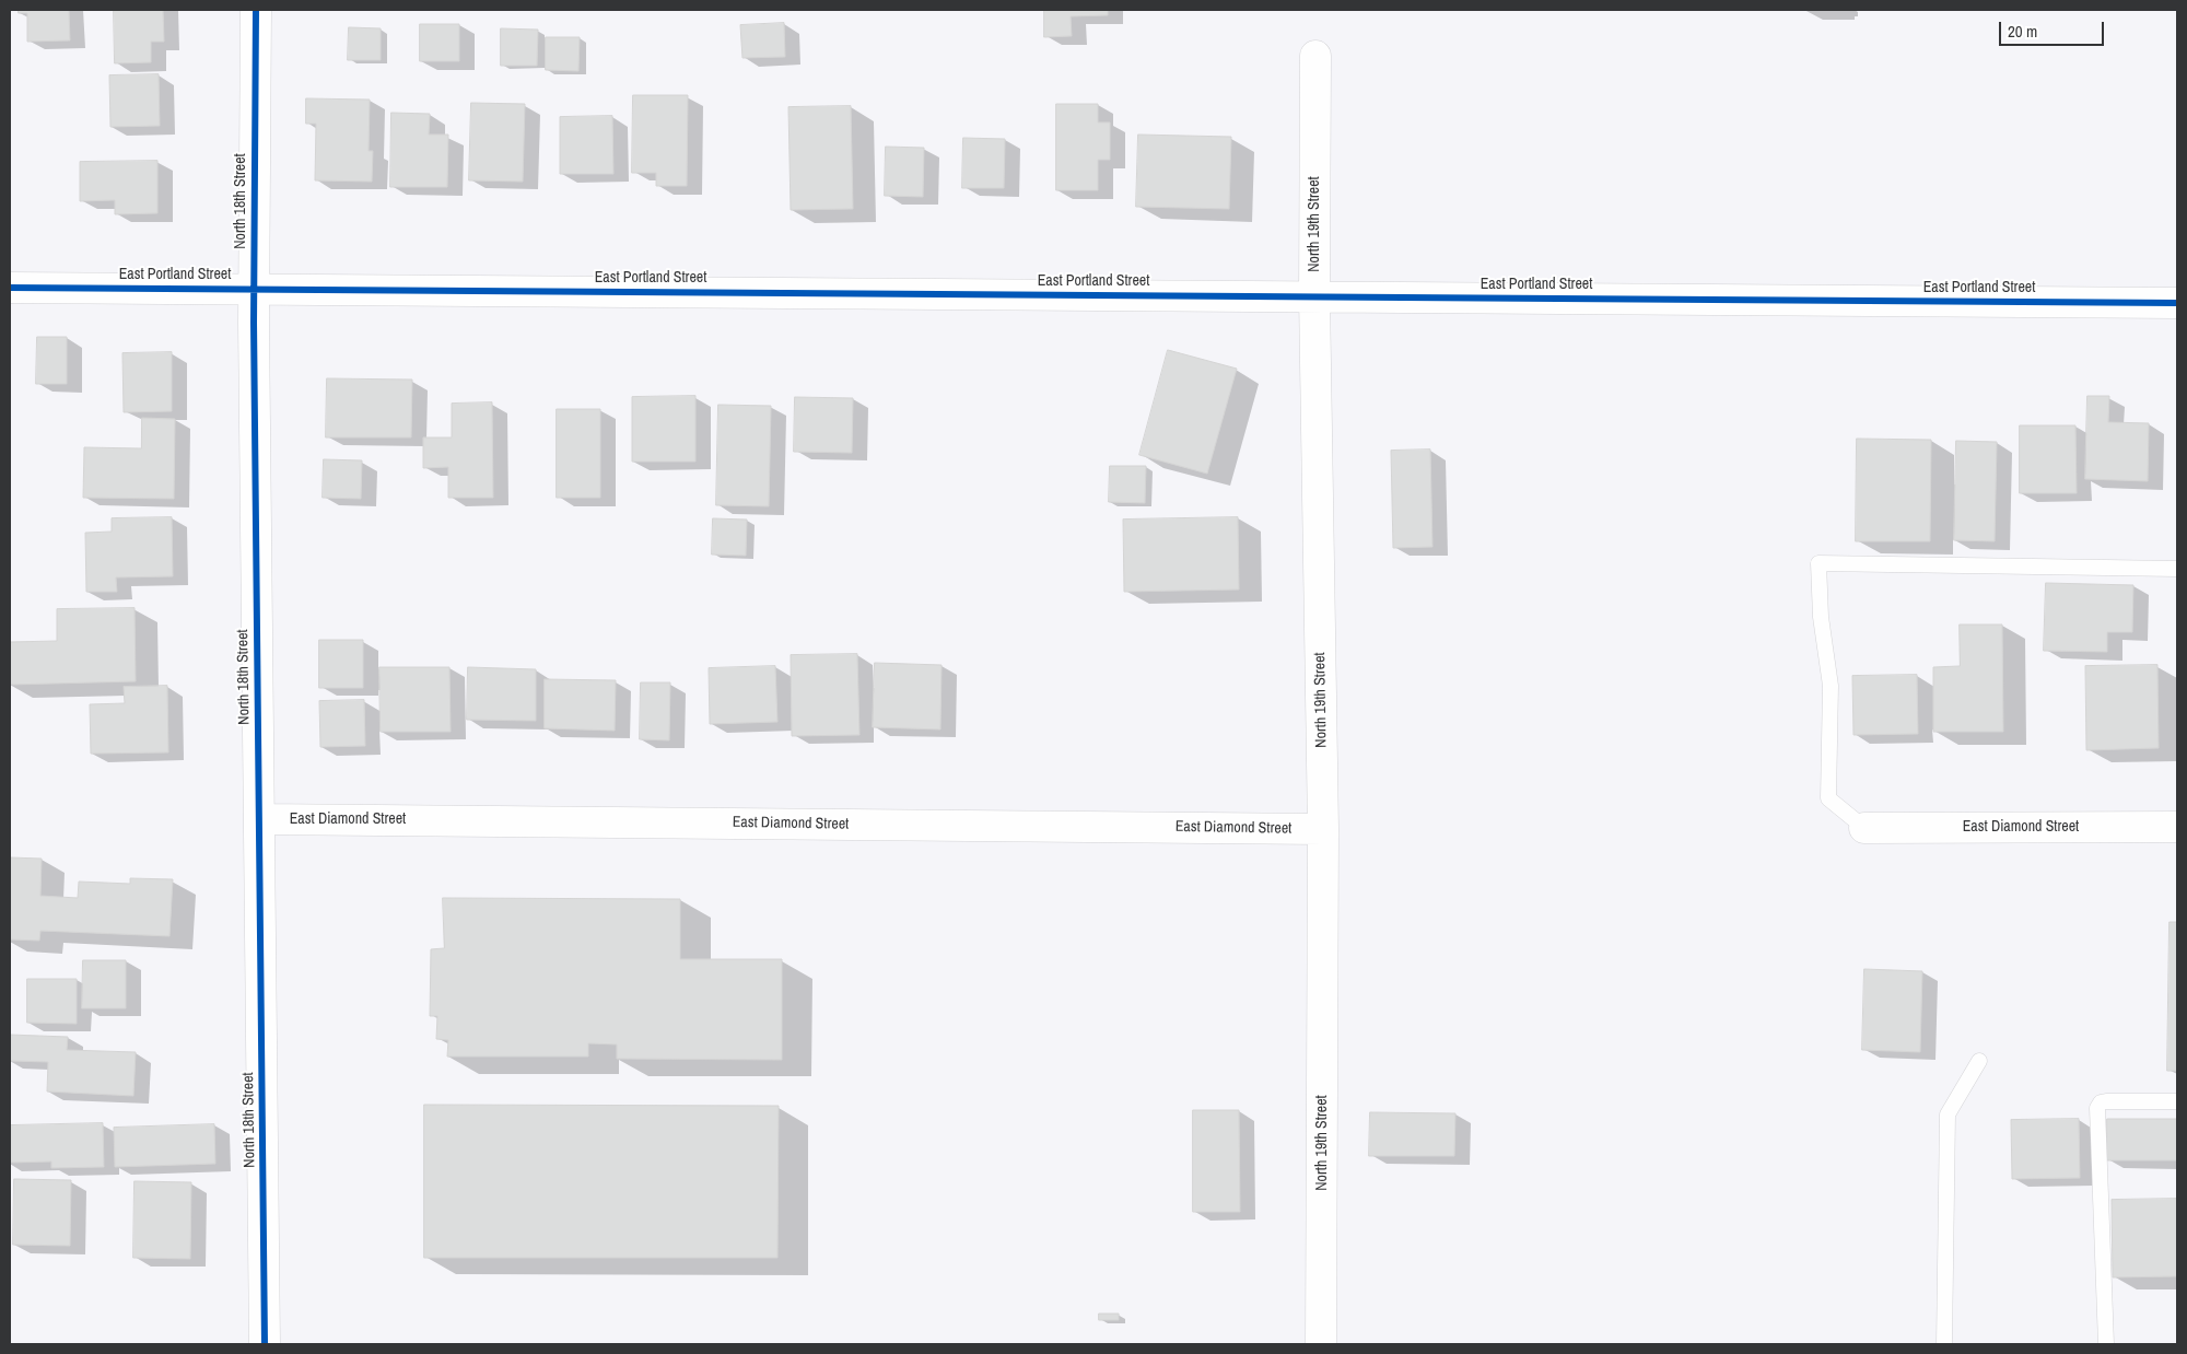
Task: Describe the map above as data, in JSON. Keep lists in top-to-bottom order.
{
  "streets": {
    "street": [
      "North 18th Street",
      "North 19th Street",
      "East Portland Street",
      "East Diamond Street"
    ]
  },
  "crossings": [
    ["North 18th Street", "East Portland Street"],
    ["North 18th Street", "East Diamond Street"],
    ["North 19th Street", "East Portland Street"],
    ["North 19th Street", "East Diamond Street"]
  ],
  "scale_bar": "20 m"
}
